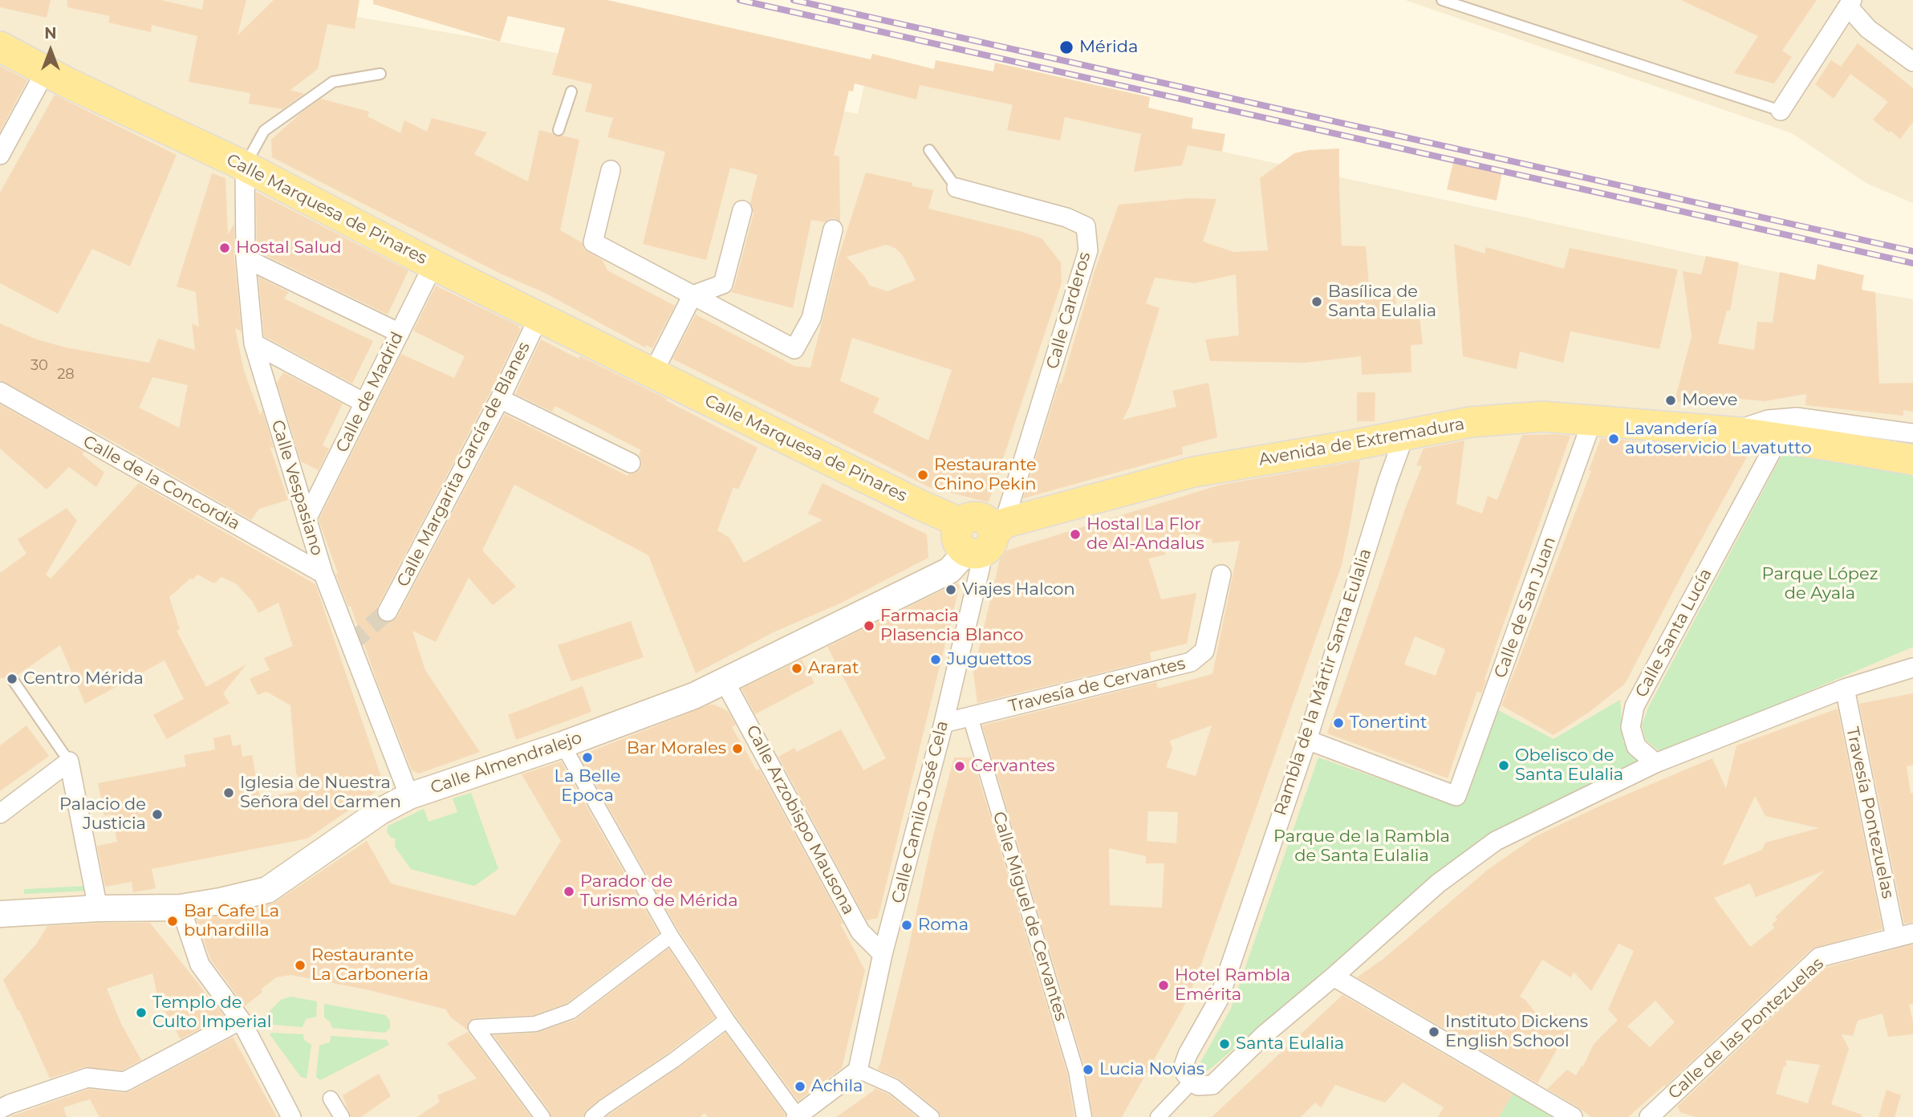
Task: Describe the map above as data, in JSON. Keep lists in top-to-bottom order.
{
  "streets": {
    "main road": ["Calle Marquesa de Pinares", "Avenida de Extremadura", "Calle Almendralejo"],
    "street": [
      "Calle Carderos",
      "Calle de Madrid",
      "Calle Margarita García de Blanes",
      "Calle de la Concordia",
      "Calle Vespasiano",
      "Calle de San Juan",
      "Calle Santa Lucía",
      "Rambla de la Mártir Santa Eulalia",
      "Travesía de Cervantes",
      "Calle Camilo José Cela",
      "Travesía Pontezuelas",
      "Calle Arzobispo Mausona",
      "Calle Miguel de Cervantes",
      "Calle de las Pontezuelas"
    ]
  },
  "crossings": [
    ["Calle Marquesa de Pinares", "Calle Carderos"],
    ["Calle Marquesa de Pinares", "Calle de Madrid"],
    ["Calle Marquesa de Pinares", "Avenida de Extremadura"],
    ["Calle Marquesa de Pinares", "Calle Margarita García de Blanes"],
    ["Calle Marquesa de Pinares", "Calle Vespasiano"],
    ["Calle Marquesa de Pinares", "Calle Almendralejo"],
    ["Calle Marquesa de Pinares", "Calle Camilo José Cela"],
    ["Calle Carderos", "Avenida de Extremadura"],
    ["Calle Carderos", "Calle Almendralejo"],
    ["Calle Carderos", "Calle Camilo José Cela"],
    ["Calle de Madrid", "Calle Vespasiano"],
    ["Avenida de Extremadura", "Calle de San Juan"],
    ["Avenida de Extremadura", "Calle Santa Lucía"],
    ["Avenida de Extremadura", "Rambla de la Mártir Santa Eulalia"],
    ["Avenida de Extremadura", "Calle Almendralejo"],
    ["Avenida de Extremadura", "Calle Camilo José Cela"],
    ["Calle de la Concordia", "Calle Vespasiano"],
    ["Calle Vespasiano", "Calle Almendralejo"],
    ["Calle de San Juan", "Rambla de la Mártir Santa Eulalia"],
    ["Travesía de Cervantes", "Calle Camilo José Cela"],
    ["Travesía de Cervantes", "Calle Miguel de Cervantes"],
    ["Calle Almendralejo", "Calle Camilo José Cela"],
    ["Calle Almendralejo", "Calle Arzobispo Mausona"],
    ["Calle Camilo José Cela", "Calle Arzobispo Mausona"],
    ["Travesía Pontezuelas", "Calle de las Pontezuelas"]
  ],
  "parks": ["Parque López de Ayala", "Parque de la Rambla de Santa Eulalia"],
  "places": [
    "Mérida",
    "Hostal Salud",
    "Basílica de Santa Eulalia",
    "Moeve",
    "Lavandería autoservicio Lavatutto",
    "Restaurante Chino Pekin",
    "Hostal La Flor de Al-Andalus",
    "Viajes Halcon",
    "Farmacia Plasencia Blanco",
    "Juguettos",
    "Ararat",
    "Centro Mérida",
    "Tonertint",
    "Bar Morales",
    "La Belle Epoca",
    "Obelisco de Santa Eulalia",
    "Cervantes",
    "Iglesia de Nuestra Señora del Carmen",
    "Palacio de Justicia",
    "Parador de Turismo de Mérida",
    "Bar Cafe La buhardilla",
    "Roma",
    "Restaurante La Carbonería",
    "Hotel Rambla Emérita",
    "Templo de Culto Imperial",
    "Instituto Dickens English School",
    "Santa Eulalia",
    "Lucia Novias",
    "Achila"
  ],
  "house_numbers": ["30", "28"],
  "north": "top"
}
